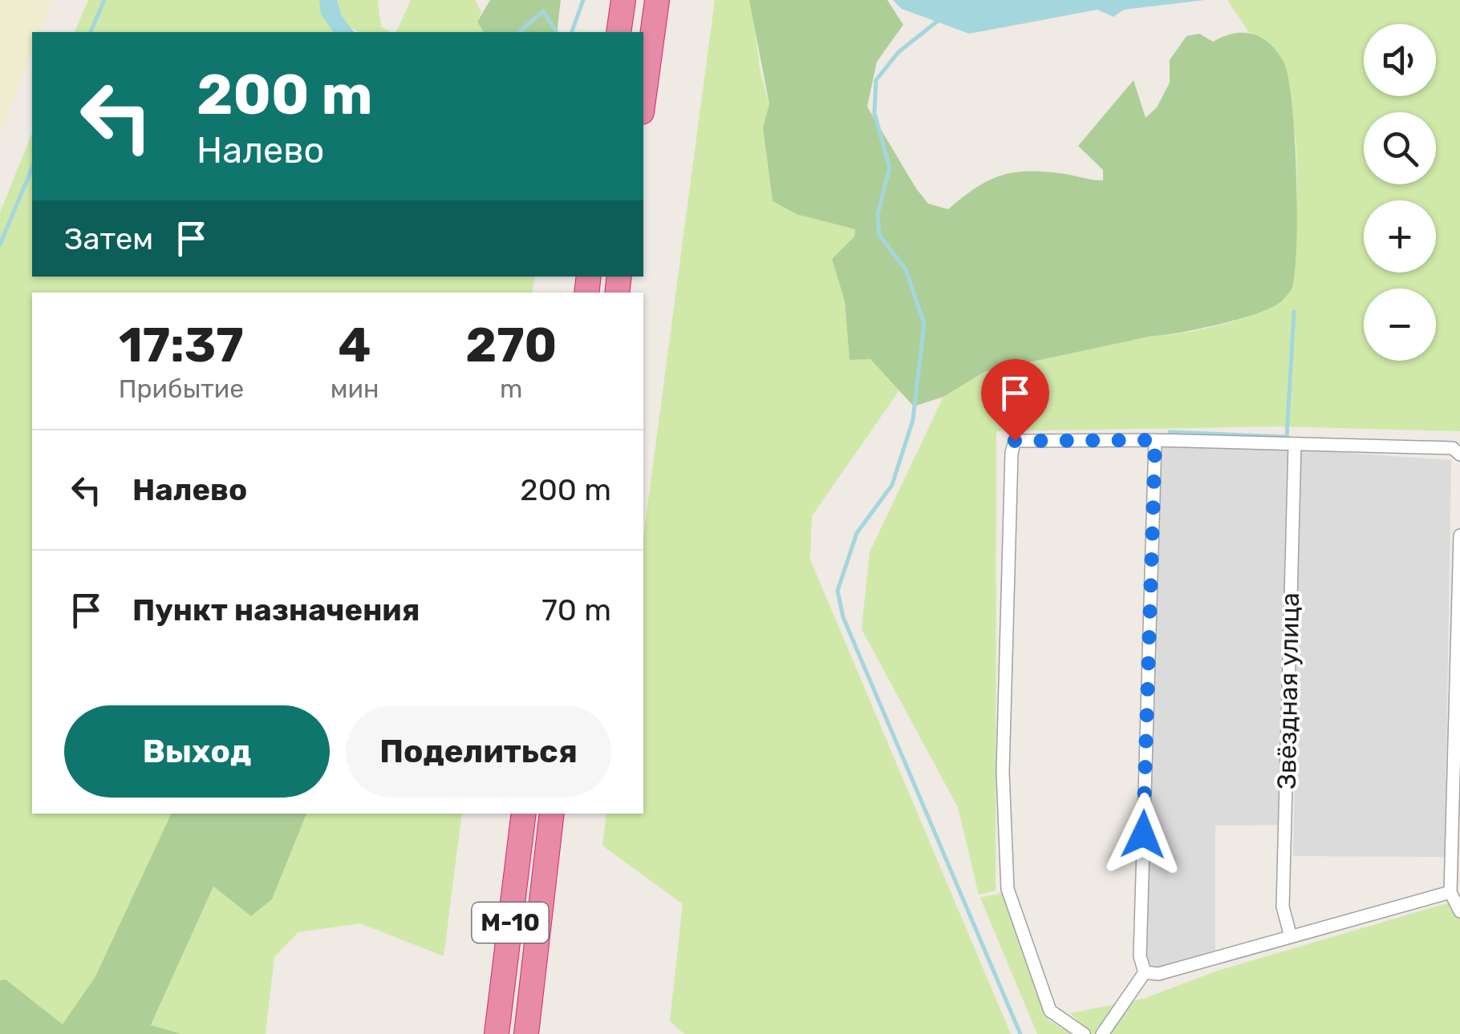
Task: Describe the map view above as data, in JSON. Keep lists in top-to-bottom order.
{
  "streets": {
    "highway": ["М-10"],
    "street": ["Звёздная улица"]
  },
  "page": {
    "map_buttons": ["+", "−"],
    "turn": ["200 m", "Налево"],
    "then": "Затем",
    "eta": [
      "17:37",
      "Прибытие",
      "4",
      "мин",
      "270",
      "m"
    ],
    "list": [
      {
        "name": "Налево",
        "value": "200 m"
      },
      {
        "name": "Пункт назначения",
        "value": "70 m"
      }
    ],
    "buttons": ["Выход", "Поделиться"]
  }
}
